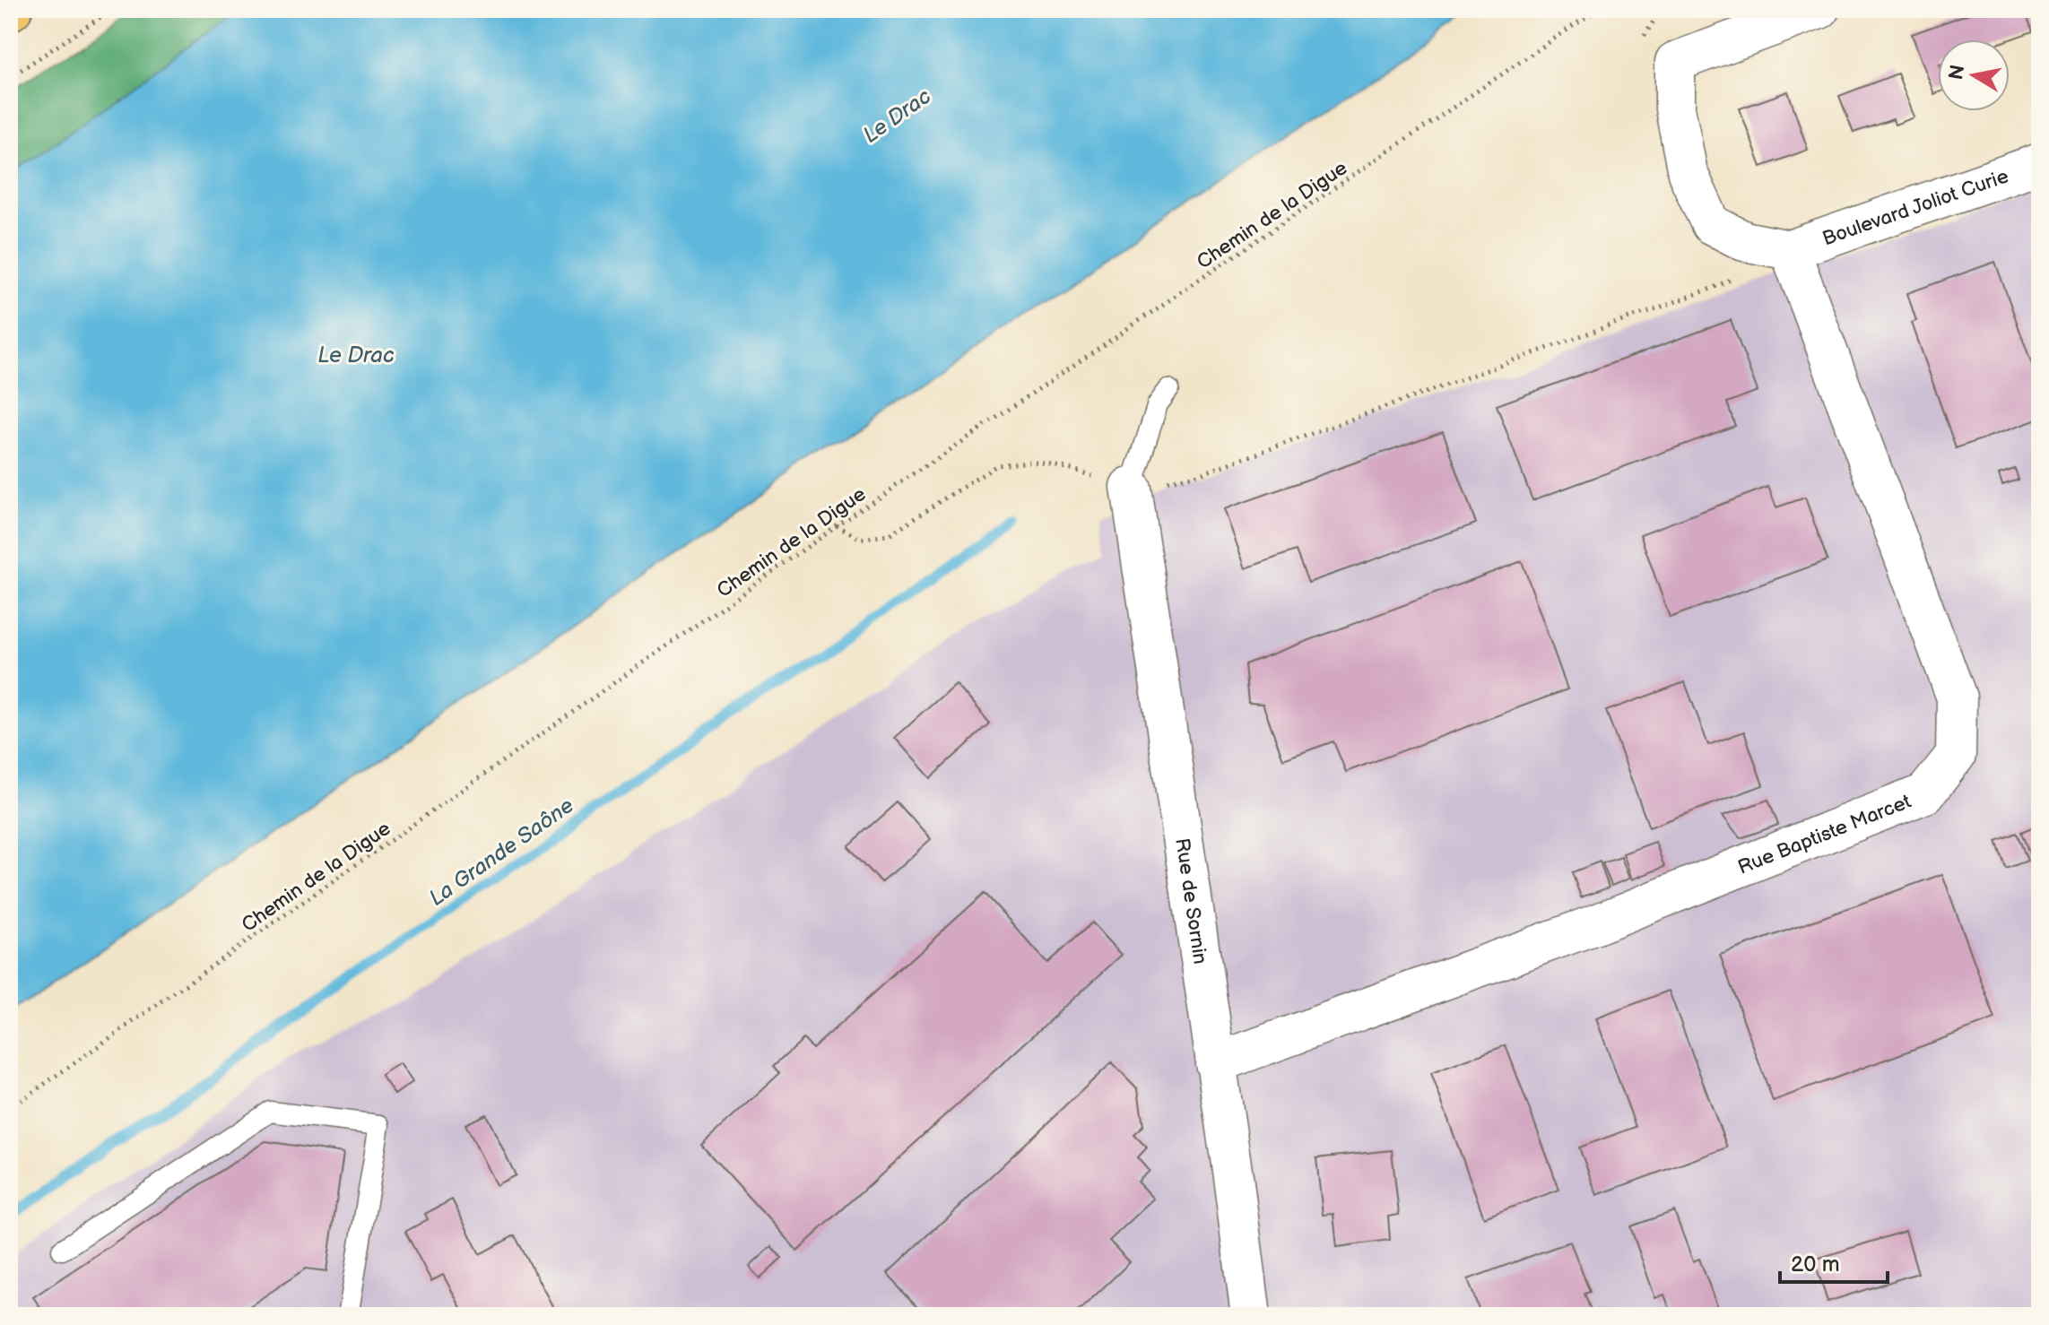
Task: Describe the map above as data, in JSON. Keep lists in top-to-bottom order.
{
  "streets": {
    "street": ["Boulevard Joliot Curie", "Rue Baptiste Marcet", "Rue de Sornin"],
    "path": ["Chemin de la Digue"]
  },
  "crossings": [
    ["Boulevard Joliot Curie", "Rue Baptiste Marcet"],
    ["Rue Baptiste Marcet", "Rue de Sornin"]
  ],
  "water": ["Le Drac", "La Grande Saône"],
  "scale_bar": "20 m",
  "north": "left"
}
